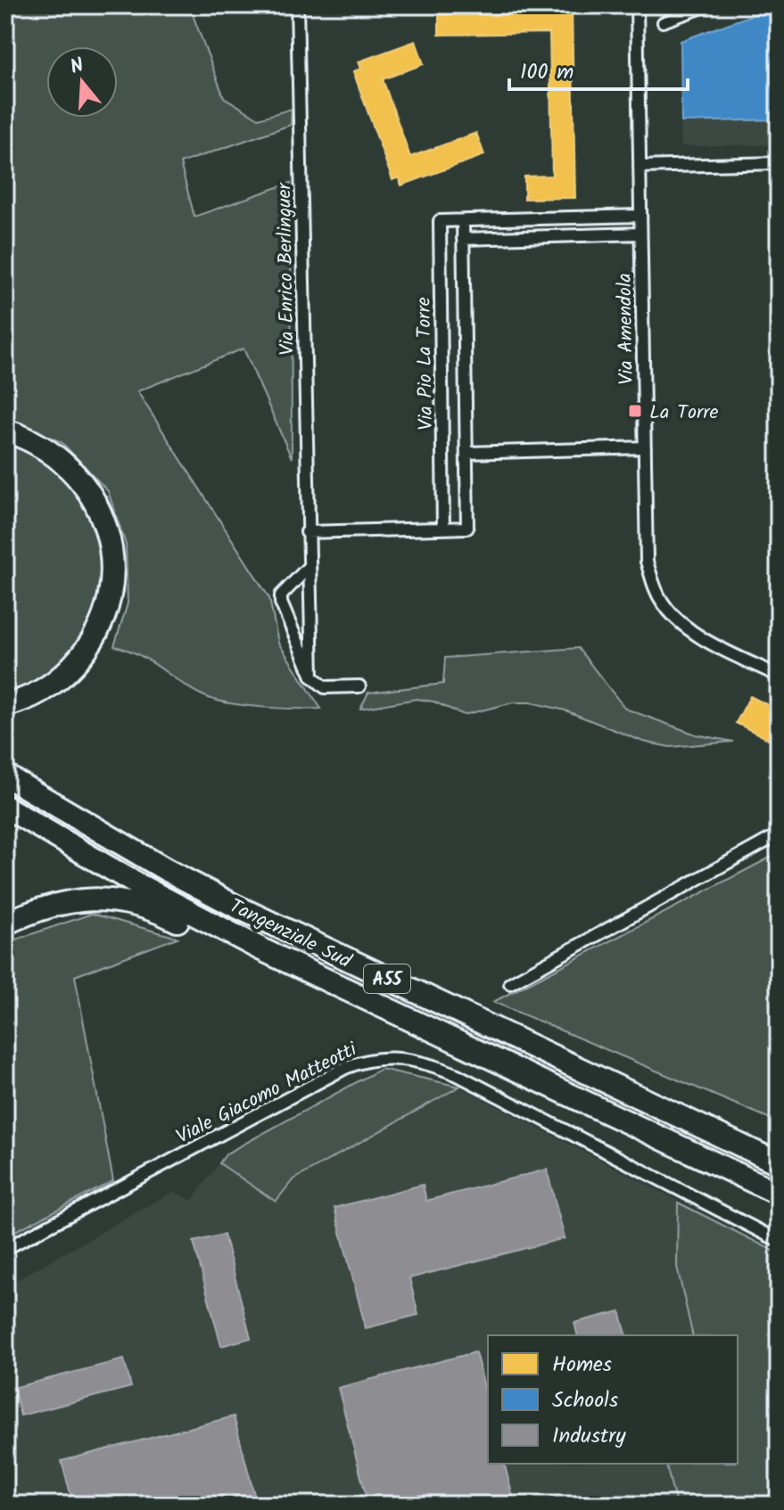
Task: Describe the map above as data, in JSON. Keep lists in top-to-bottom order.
{
  "streets": {
    "highway": ["Tangenziale Sud", "A55"],
    "street": [
      "Via Enrico Berlinguer",
      "Via Amendola",
      "Via Pio La Torre",
      "Viale Giacomo Matteotti"
    ]
  },
  "crossings": [
    ["Via Amendola", "Via Pio La Torre"]
  ],
  "places": {
    "transit": ["La Torre"]
  },
  "legend": ["Homes", "Schools", "Industry"],
  "scale_bar": "100 m",
  "north": "top"
}
